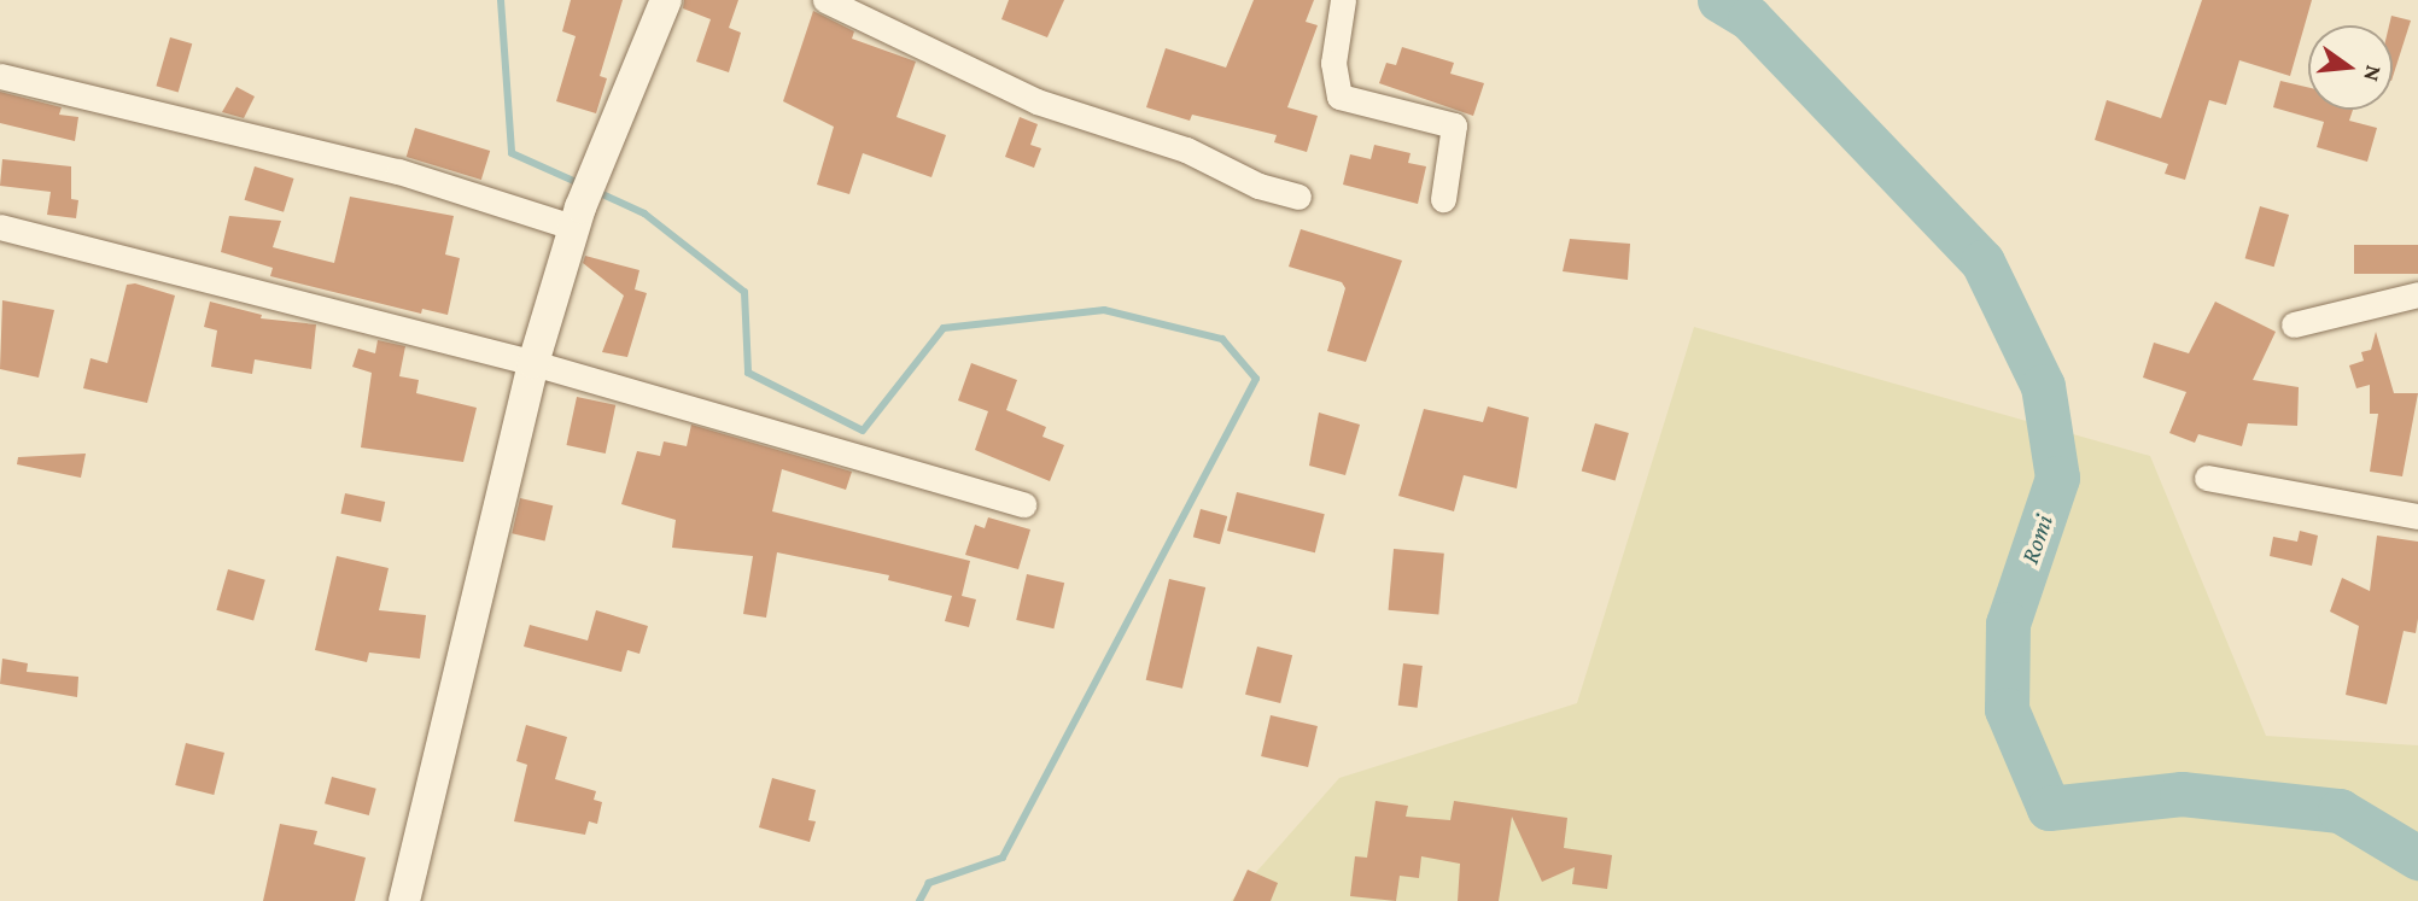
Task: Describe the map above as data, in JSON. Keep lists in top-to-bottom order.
{
  "water": ["Romi"],
  "north": "right"
}
